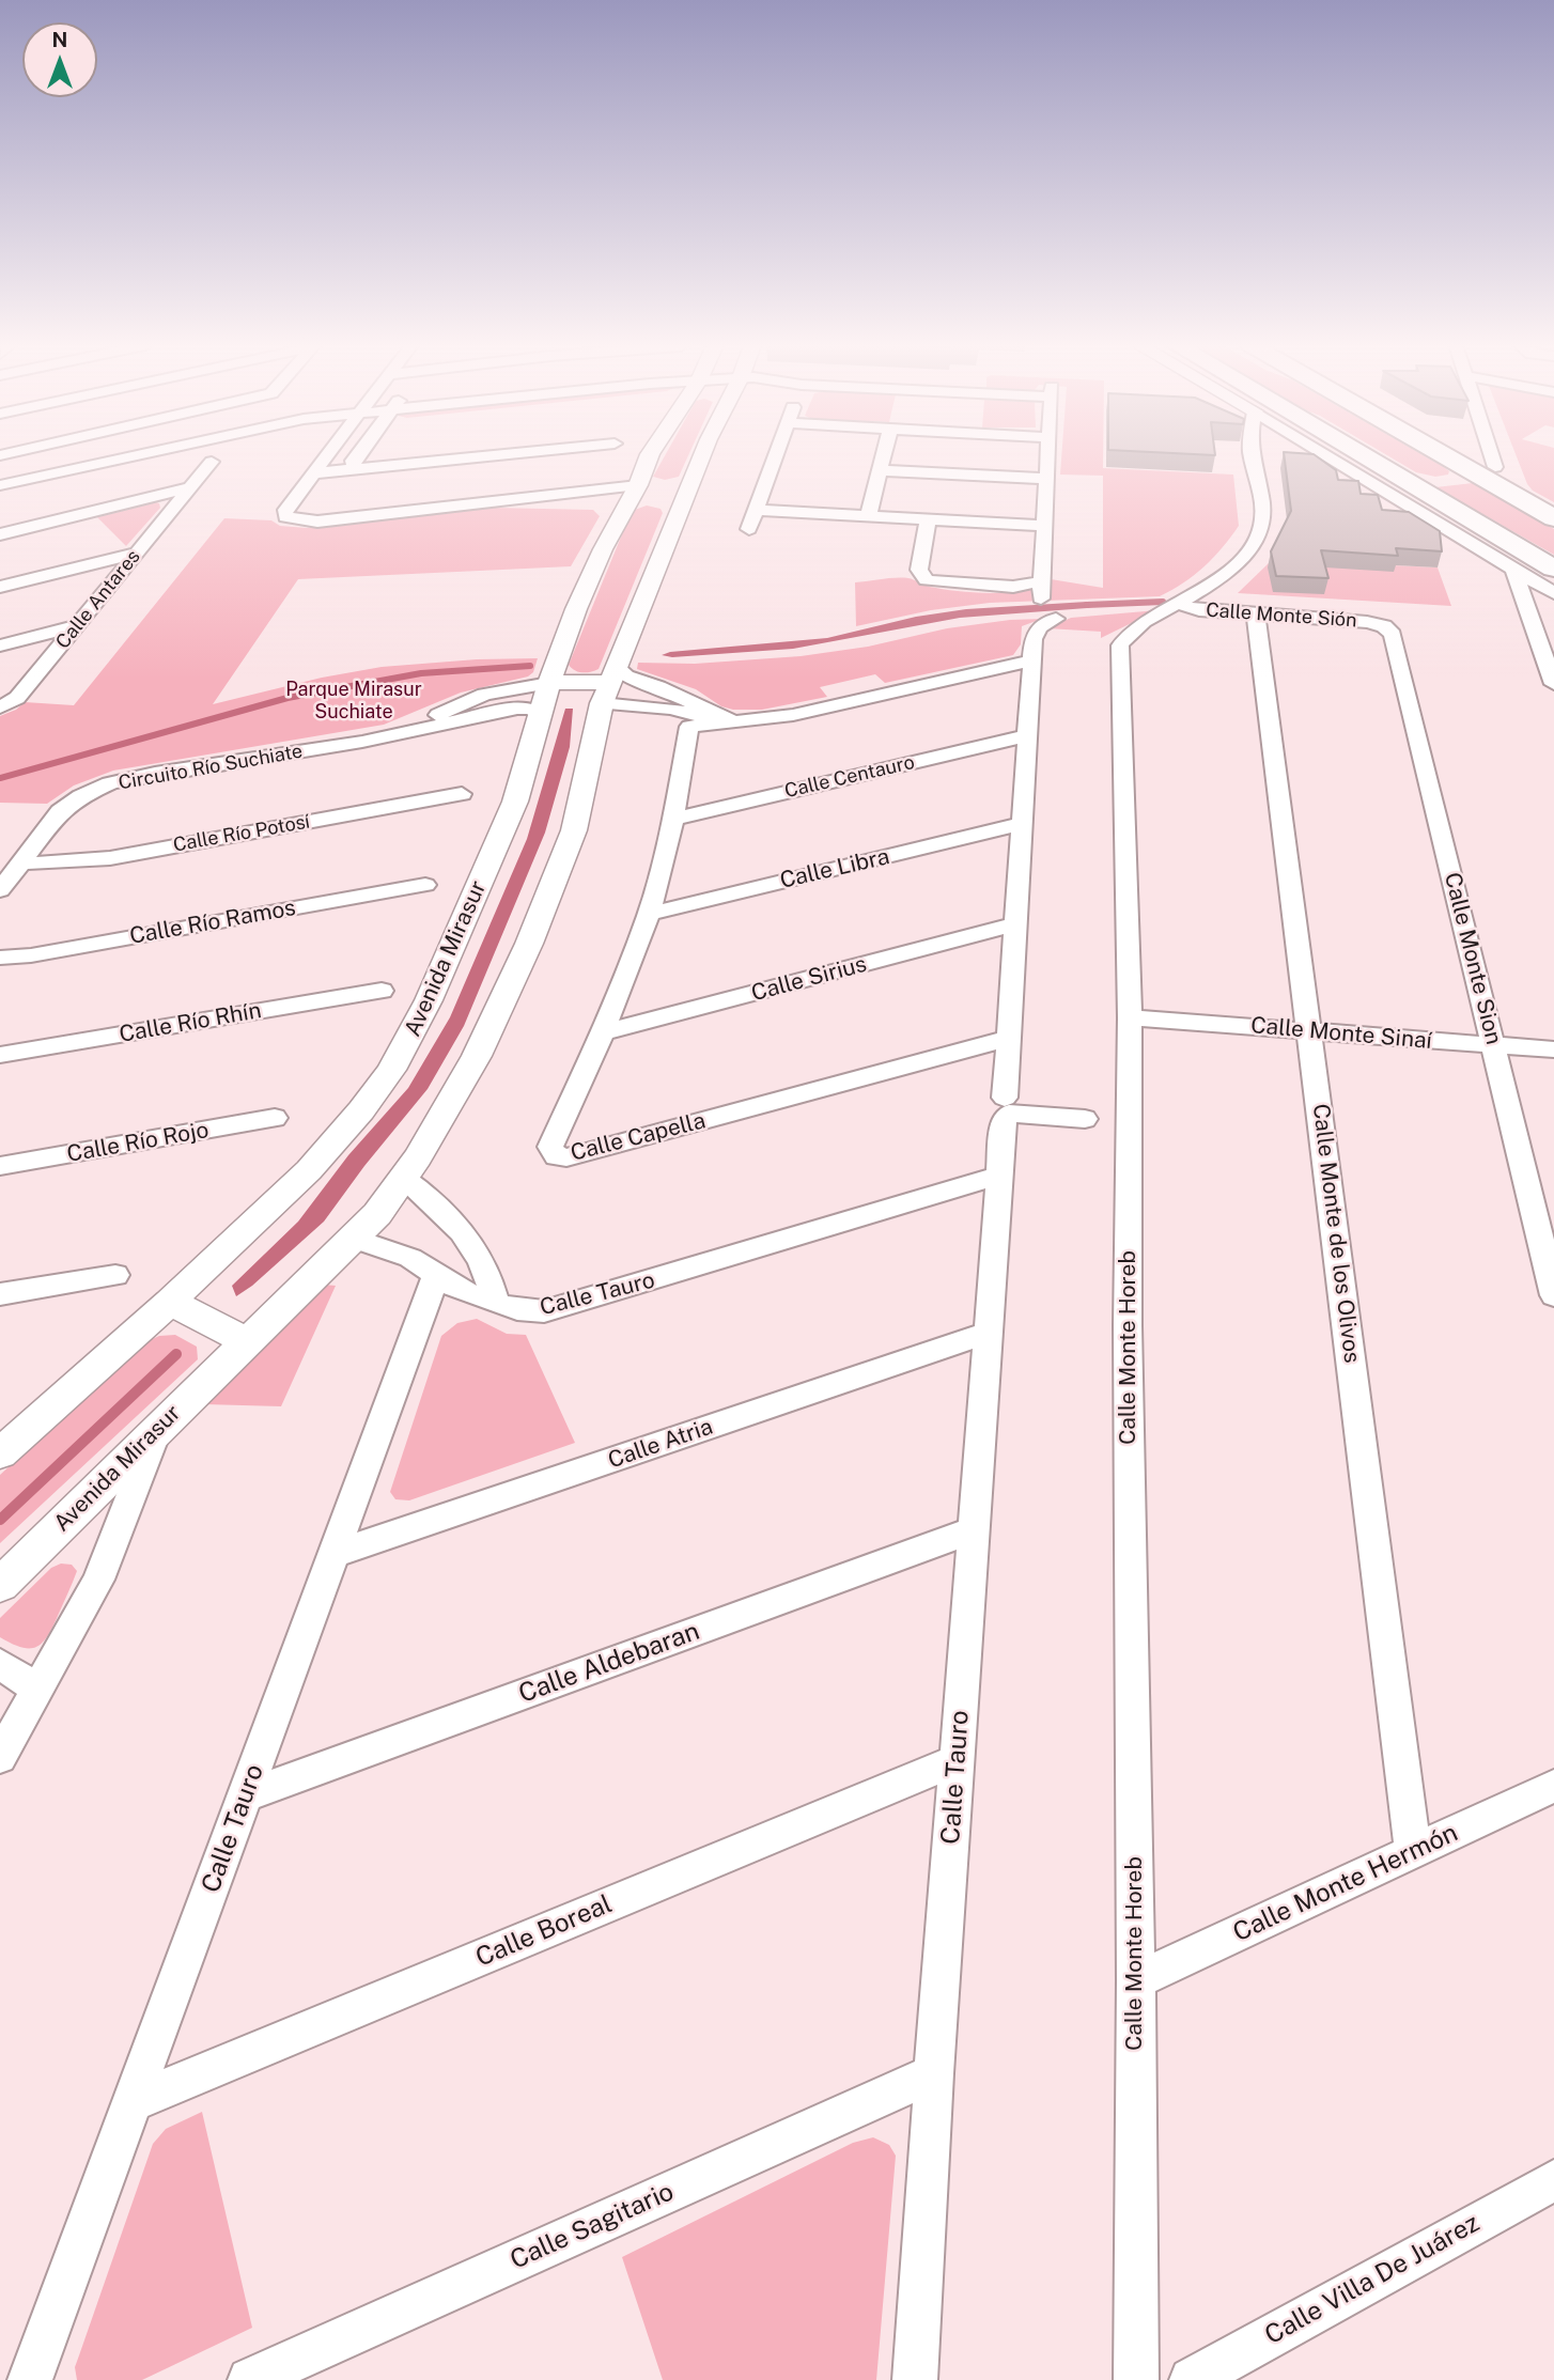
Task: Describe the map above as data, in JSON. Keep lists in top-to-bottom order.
{
  "streets": {
    "street": [
      "Calle Antares",
      "Calle Monte Sión",
      "Circuito Río Suchiate",
      "Calle Centauro",
      "Calle Río Potosí",
      "Calle Libra",
      "Calle Río Ramos",
      "Avenida Mirasur",
      "Calle Monte Sion",
      "Calle Sirius",
      "Calle Río Rhín",
      "Calle Monte Sinaí",
      "Calle Capella",
      "Calle Río Rojo",
      "Calle Monte de los Olivos",
      "Calle Tauro",
      "Calle Monte Horeb",
      "Calle Atria",
      "Calle Aldebaran",
      "Calle Monte Hermón",
      "Calle Boreal",
      "Calle Sagitario",
      "Calle Villa De Juárez"
    ]
  },
  "crossings": [
    ["Calle Monte Sión", "Calle Monte Sion"],
    ["Calle Monte Sión", "Calle Monte de los Olivos"],
    ["Calle Monte Sión", "Calle Monte Horeb"],
    ["Circuito Río Suchiate", "Calle Río Potosí"],
    ["Circuito Río Suchiate", "Avenida Mirasur"],
    ["Calle Centauro", "Calle Capella"],
    ["Calle Libra", "Calle Capella"],
    ["Avenida Mirasur", "Calle Tauro"],
    ["Calle Monte Sion", "Calle Monte Sinaí"],
    ["Calle Sirius", "Calle Capella"],
    ["Calle Monte Sinaí", "Calle Monte de los Olivos"],
    ["Calle Monte Sinaí", "Calle Monte Horeb"],
    ["Calle Monte de los Olivos", "Calle Monte Hermón"],
    ["Calle Tauro", "Calle Atria"],
    ["Calle Tauro", "Calle Aldebaran"],
    ["Calle Tauro", "Calle Boreal"],
    ["Calle Tauro", "Calle Sagitario"],
    ["Calle Monte Horeb", "Calle Monte Hermón"]
  ],
  "parks": ["Parque Mirasur Suchiate"],
  "north": "top"
}
